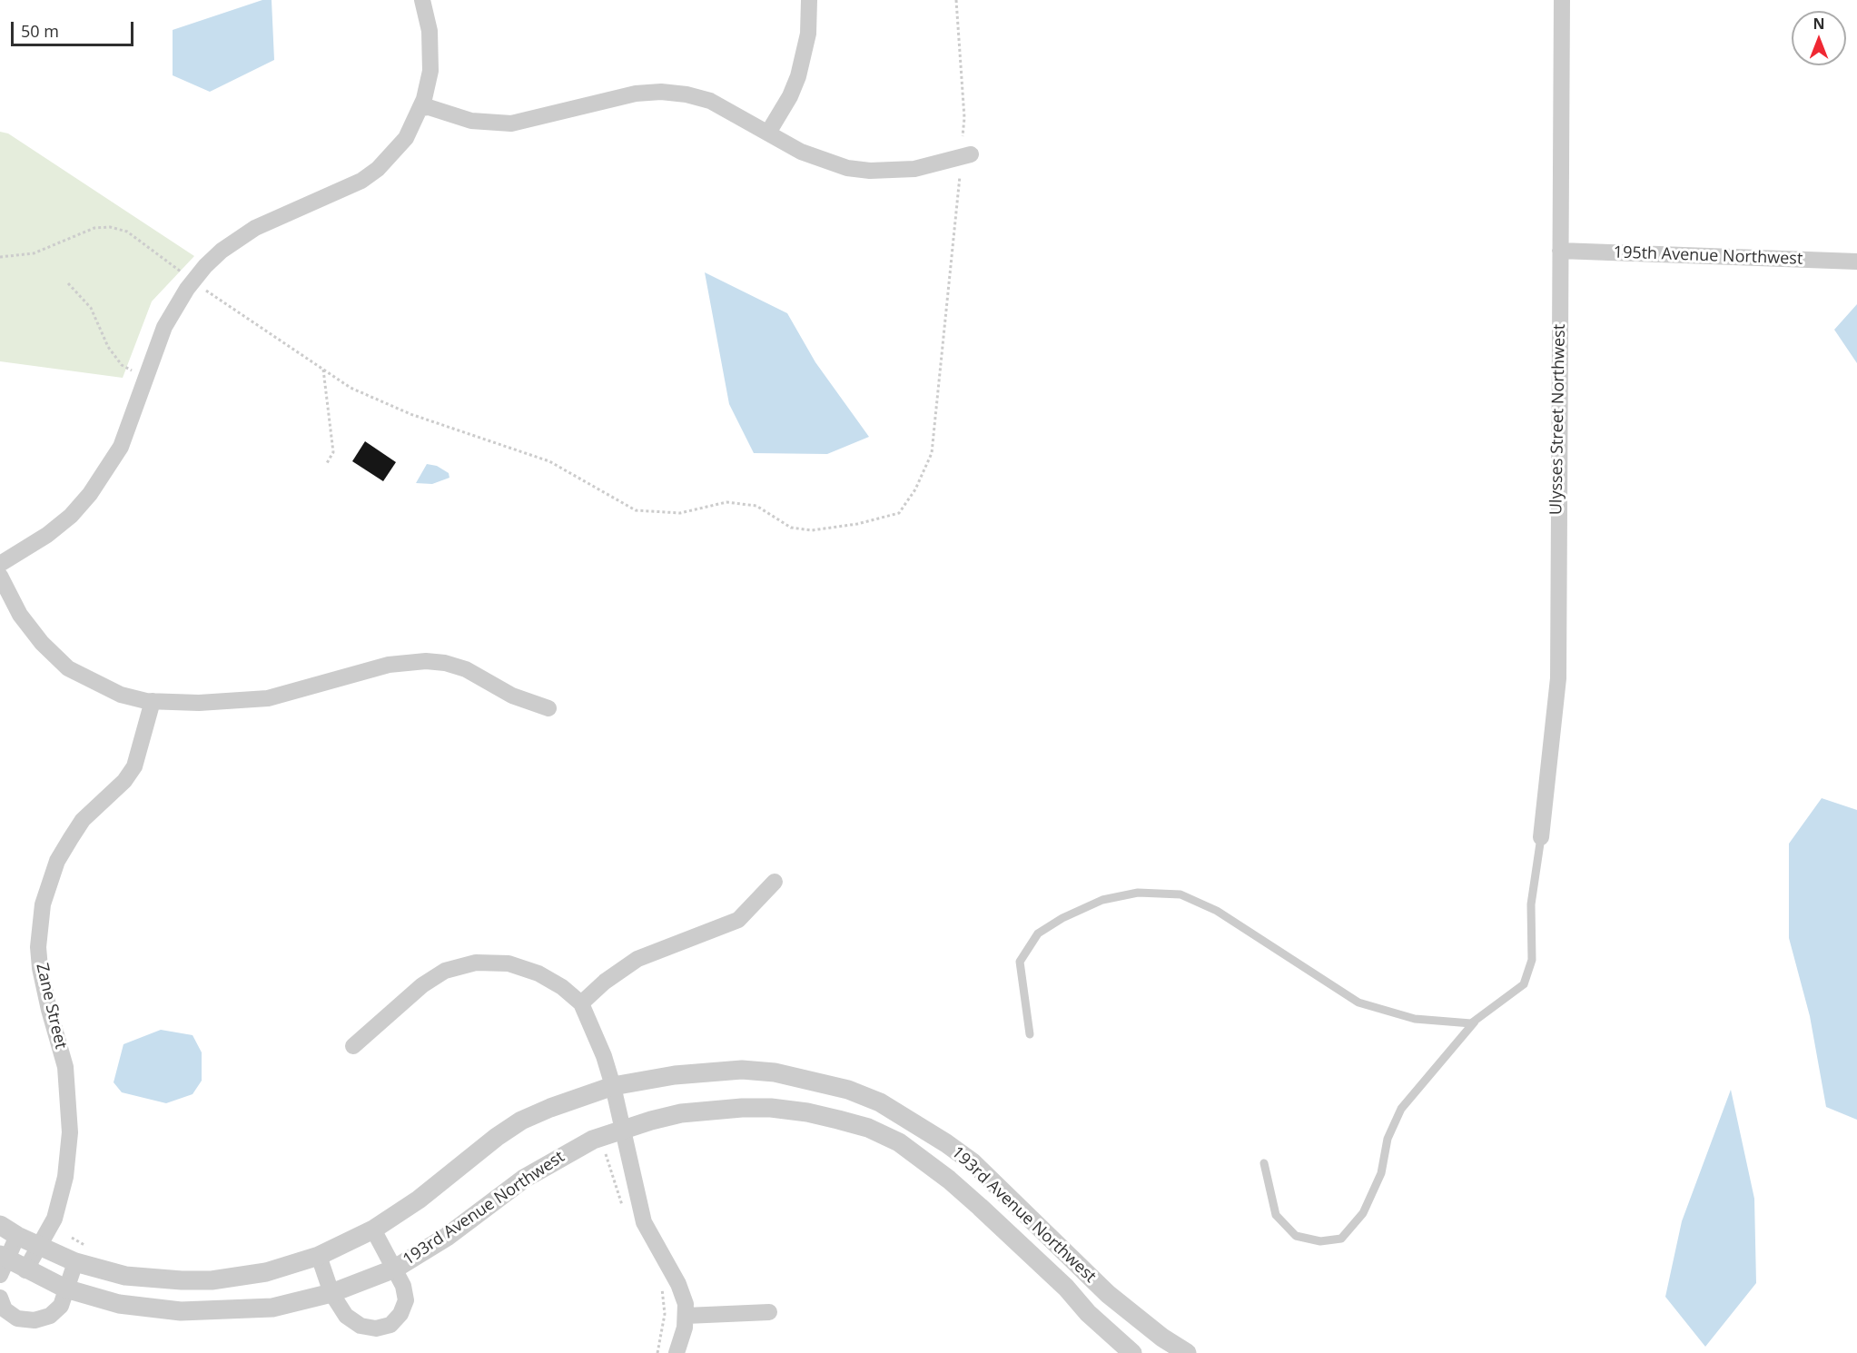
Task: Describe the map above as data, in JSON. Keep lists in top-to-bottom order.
{
  "streets": {
    "street": [
      "195th Avenue Northwest",
      "Ulysses Street Northwest",
      "Zane Street",
      "193rd Avenue Northwest"
    ]
  },
  "crossings": [
    ["195th Avenue Northwest", "Ulysses Street Northwest"],
    ["Zane Street", "193rd Avenue Northwest"]
  ],
  "scale_bar": "50 m",
  "north": "top"
}
